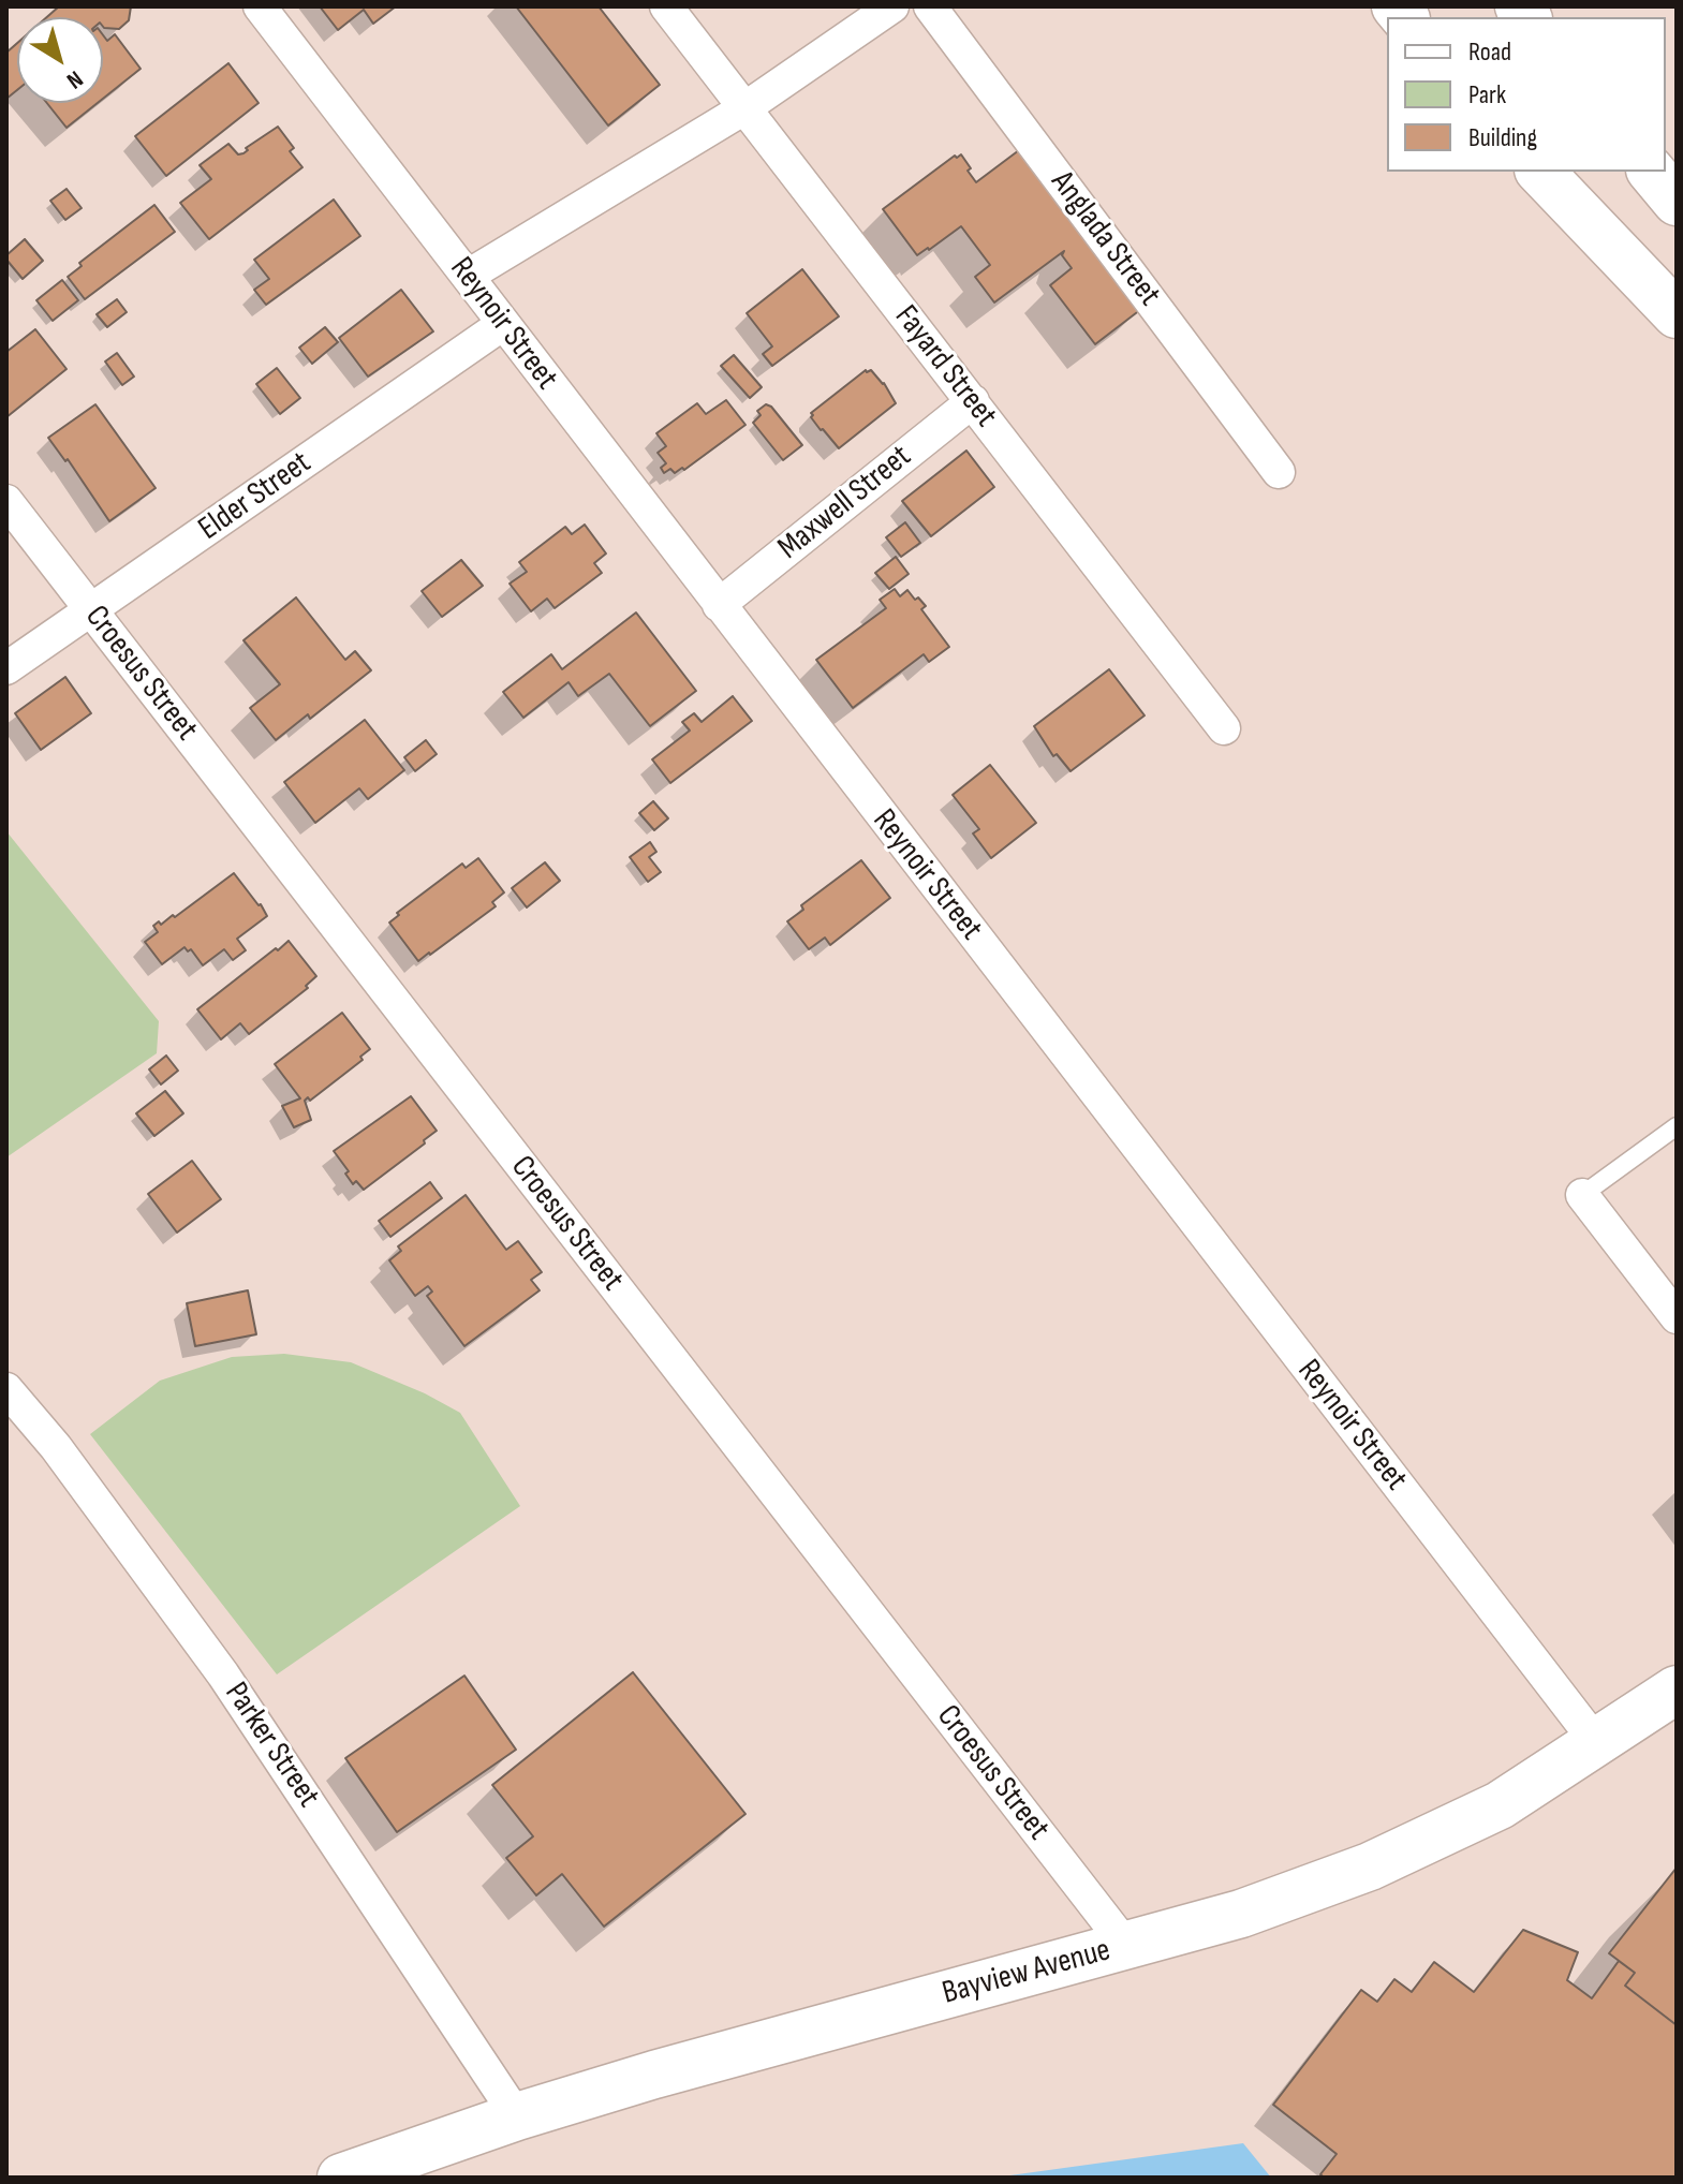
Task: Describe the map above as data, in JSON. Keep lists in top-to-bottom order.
{
  "streets": {
    "main road": ["Bayview Avenue"],
    "street": [
      "Anglada Street",
      "Reynoir Street",
      "Fayard Street",
      "Elder Street",
      "Maxwell Street",
      "Croesus Street",
      "Parker Street"
    ]
  },
  "crossings": [
    ["Reynoir Street", "Elder Street"],
    ["Reynoir Street", "Maxwell Street"],
    ["Reynoir Street", "Bayview Avenue"],
    ["Fayard Street", "Maxwell Street"],
    ["Elder Street", "Croesus Street"],
    ["Croesus Street", "Bayview Avenue"],
    ["Parker Street", "Bayview Avenue"]
  ],
  "legend": ["Road", "Park", "Building"],
  "north": "bottom right"
}
